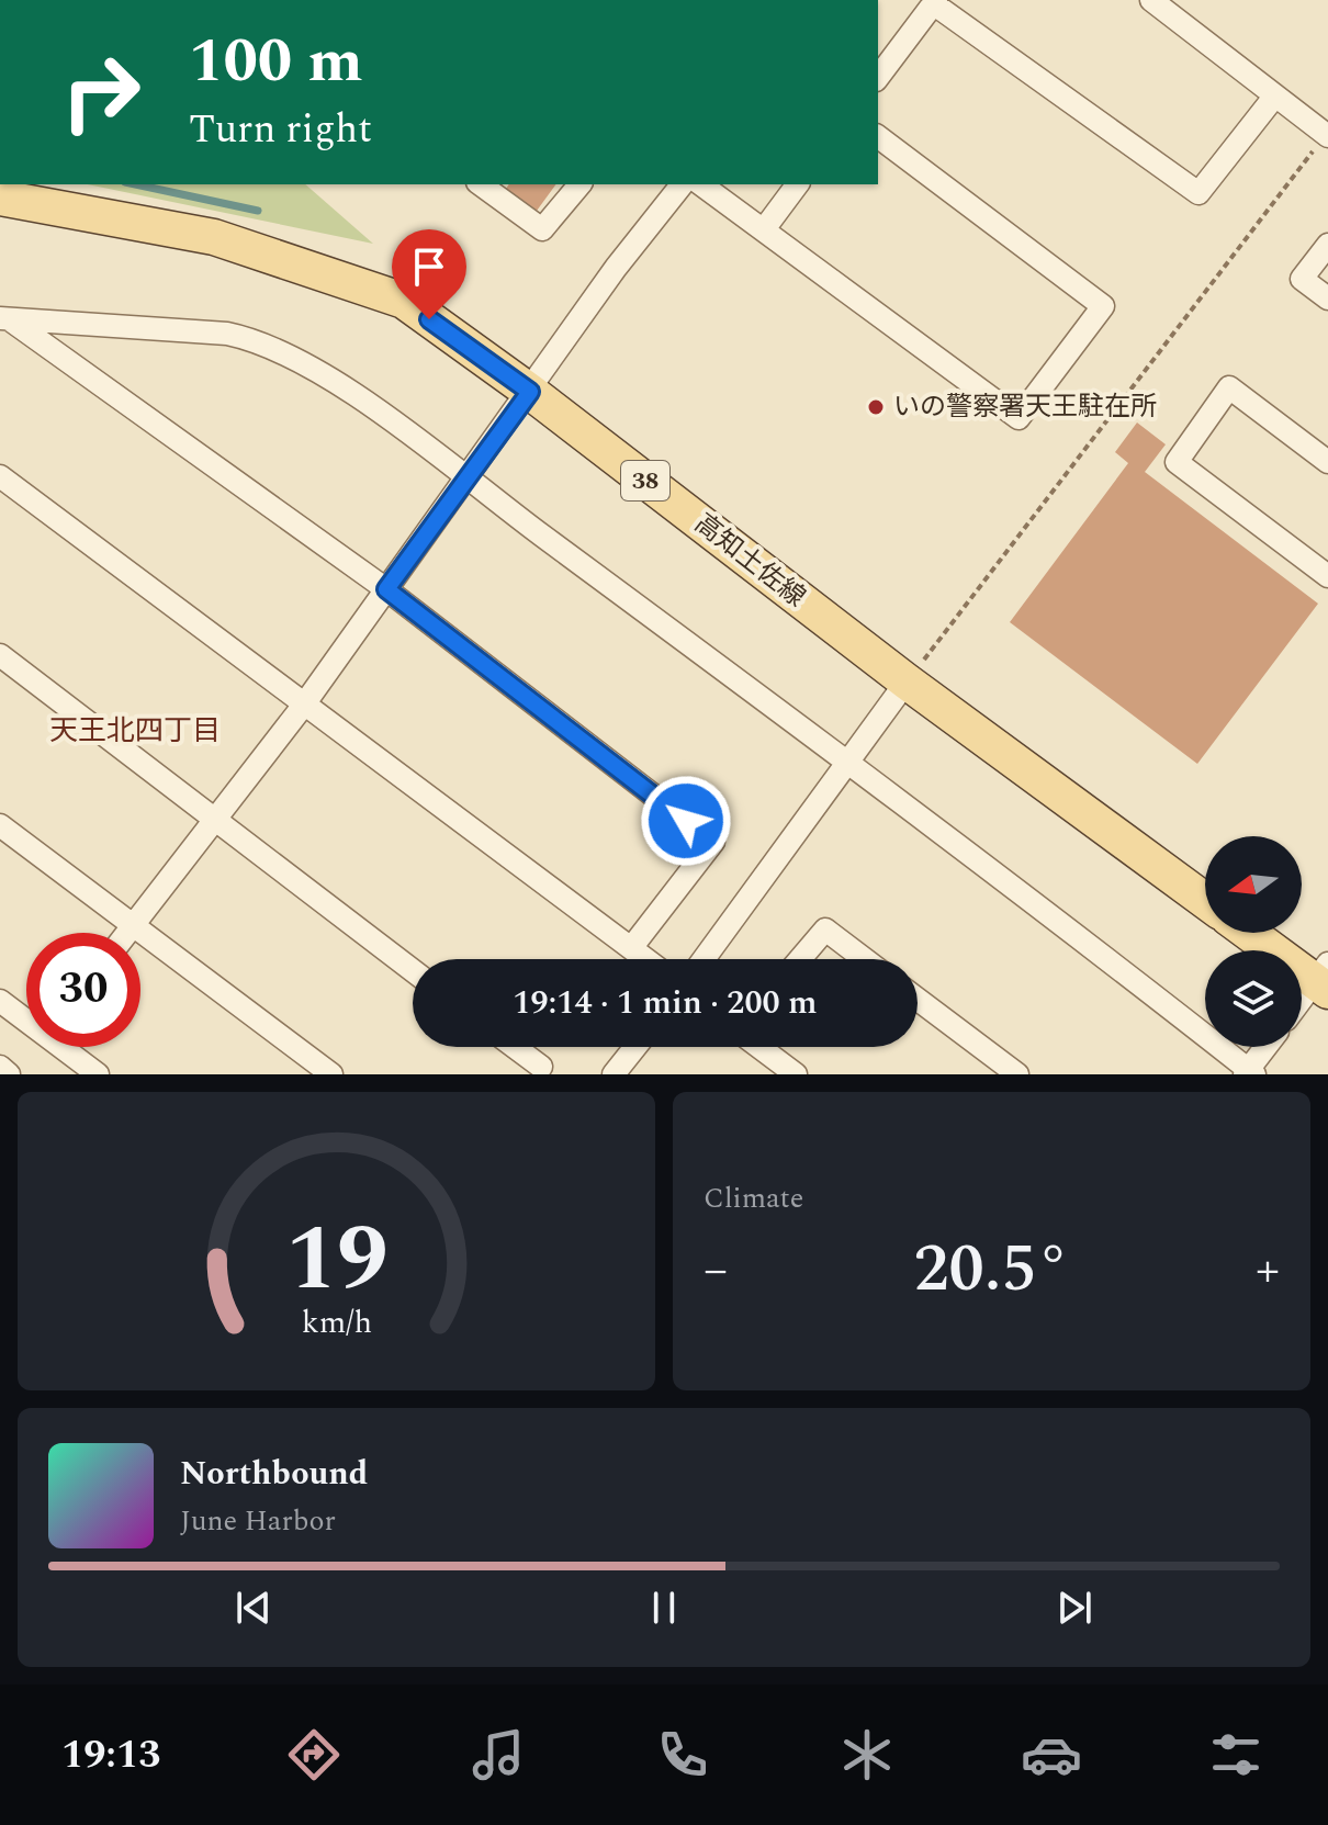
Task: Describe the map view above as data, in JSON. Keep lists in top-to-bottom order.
{
  "streets": {
    "main road": ["38", "高知土佐線"]
  },
  "districts": ["天王北四丁目"],
  "places": ["いの警察署天王駐在所"],
  "north": "left",
  "page": {
    "turn": ["100 m", "Turn right"],
    "limit": "30",
    "trip": "19:14 · 1 min · 200 m",
    "tile": "Climate",
    "heat": ["−", "20.5°", "+"],
    "song": ["Northbound", "June Harbor"],
    "tabs": "19:13",
    "gauge": ["19", "km/h"]
  }
}
